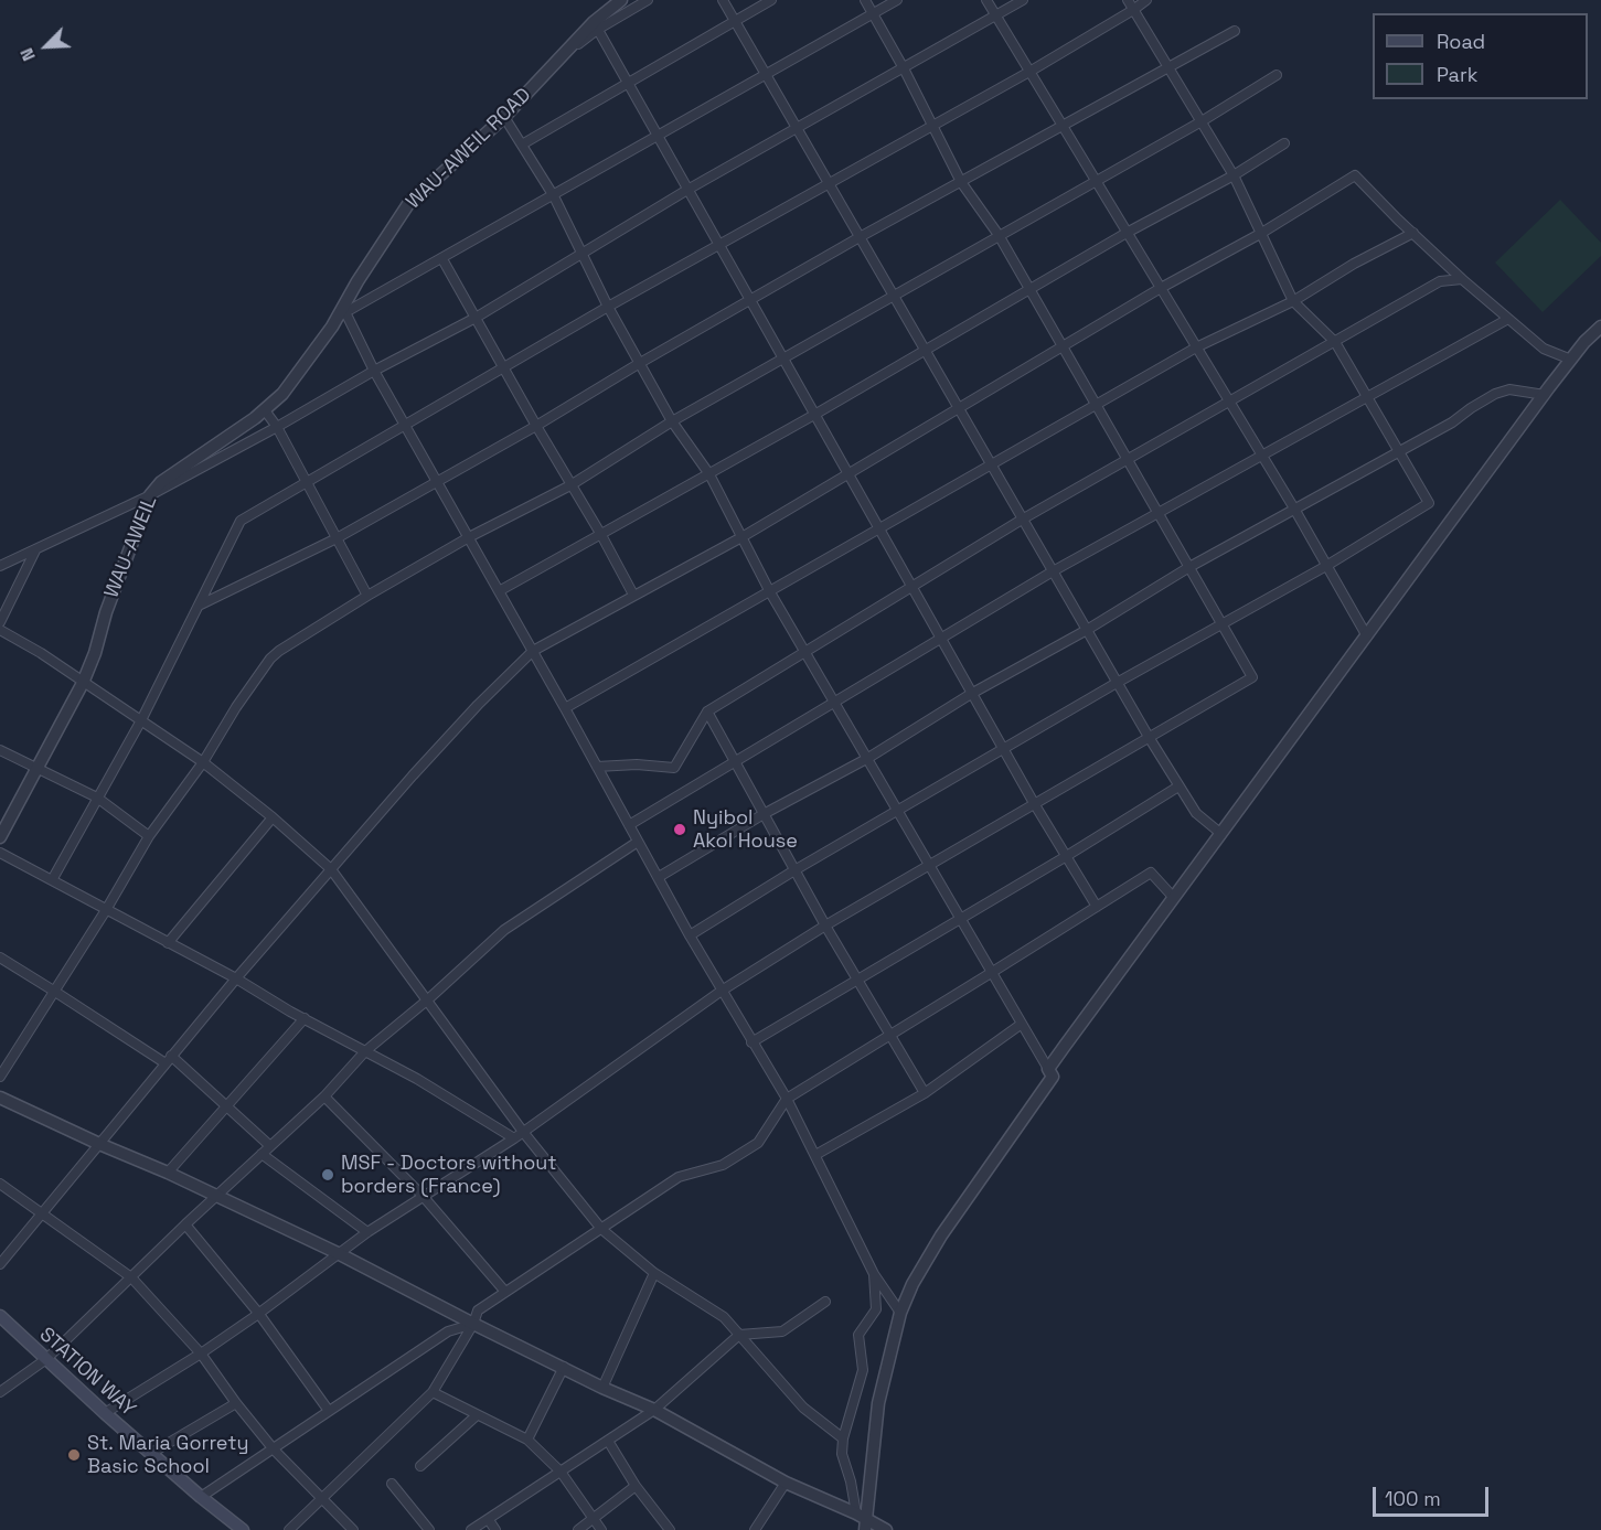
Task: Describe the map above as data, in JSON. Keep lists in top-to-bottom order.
{
  "streets": {
    "main road": ["STATION WAY"],
    "street": ["WAU-AWEIL ROAD", "WAU-AWEIL"]
  },
  "crossings": [
    ["WAU-AWEIL ROAD", "WAU-AWEIL"]
  ],
  "places": ["Nyibol Akol House", "MSF - Doctors without borders (France)", "St. Maria Gorrety Basic School"],
  "legend": ["Road", "Park"],
  "scale_bar": "100 m",
  "north": "bottom left"
}
